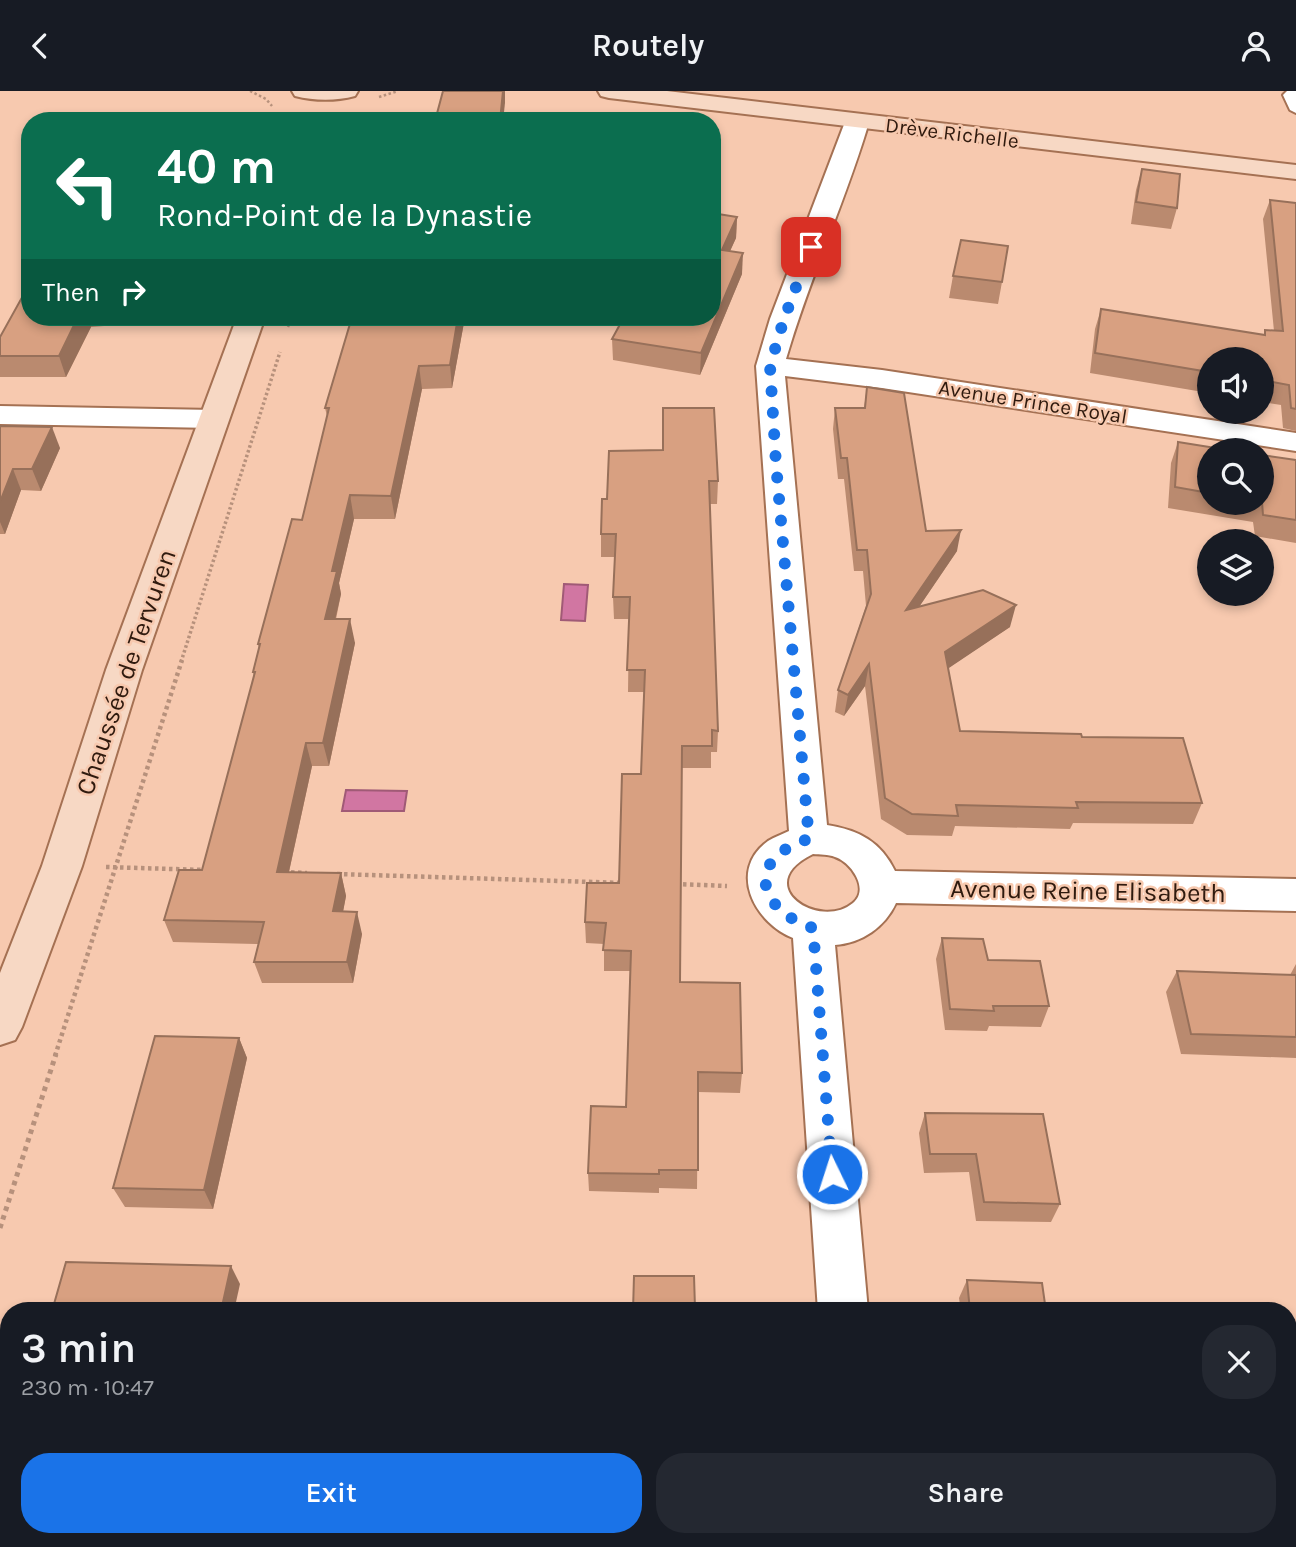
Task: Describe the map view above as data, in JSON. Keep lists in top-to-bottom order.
{
  "streets": {
    "main road": ["Drève Richelle", "Chaussée de Tervuren"],
    "street": ["Avenue Prince Royal", "Avenue Reine Elisabeth"]
  },
  "page": {
    "header": "Routely",
    "turn": ["40 m", "Rond-Point de la Dynastie"],
    "then": "Then",
    "heading": ["3 min", "230 m · 10:47"],
    "buttons": ["Exit", "Share"]
  }
}
